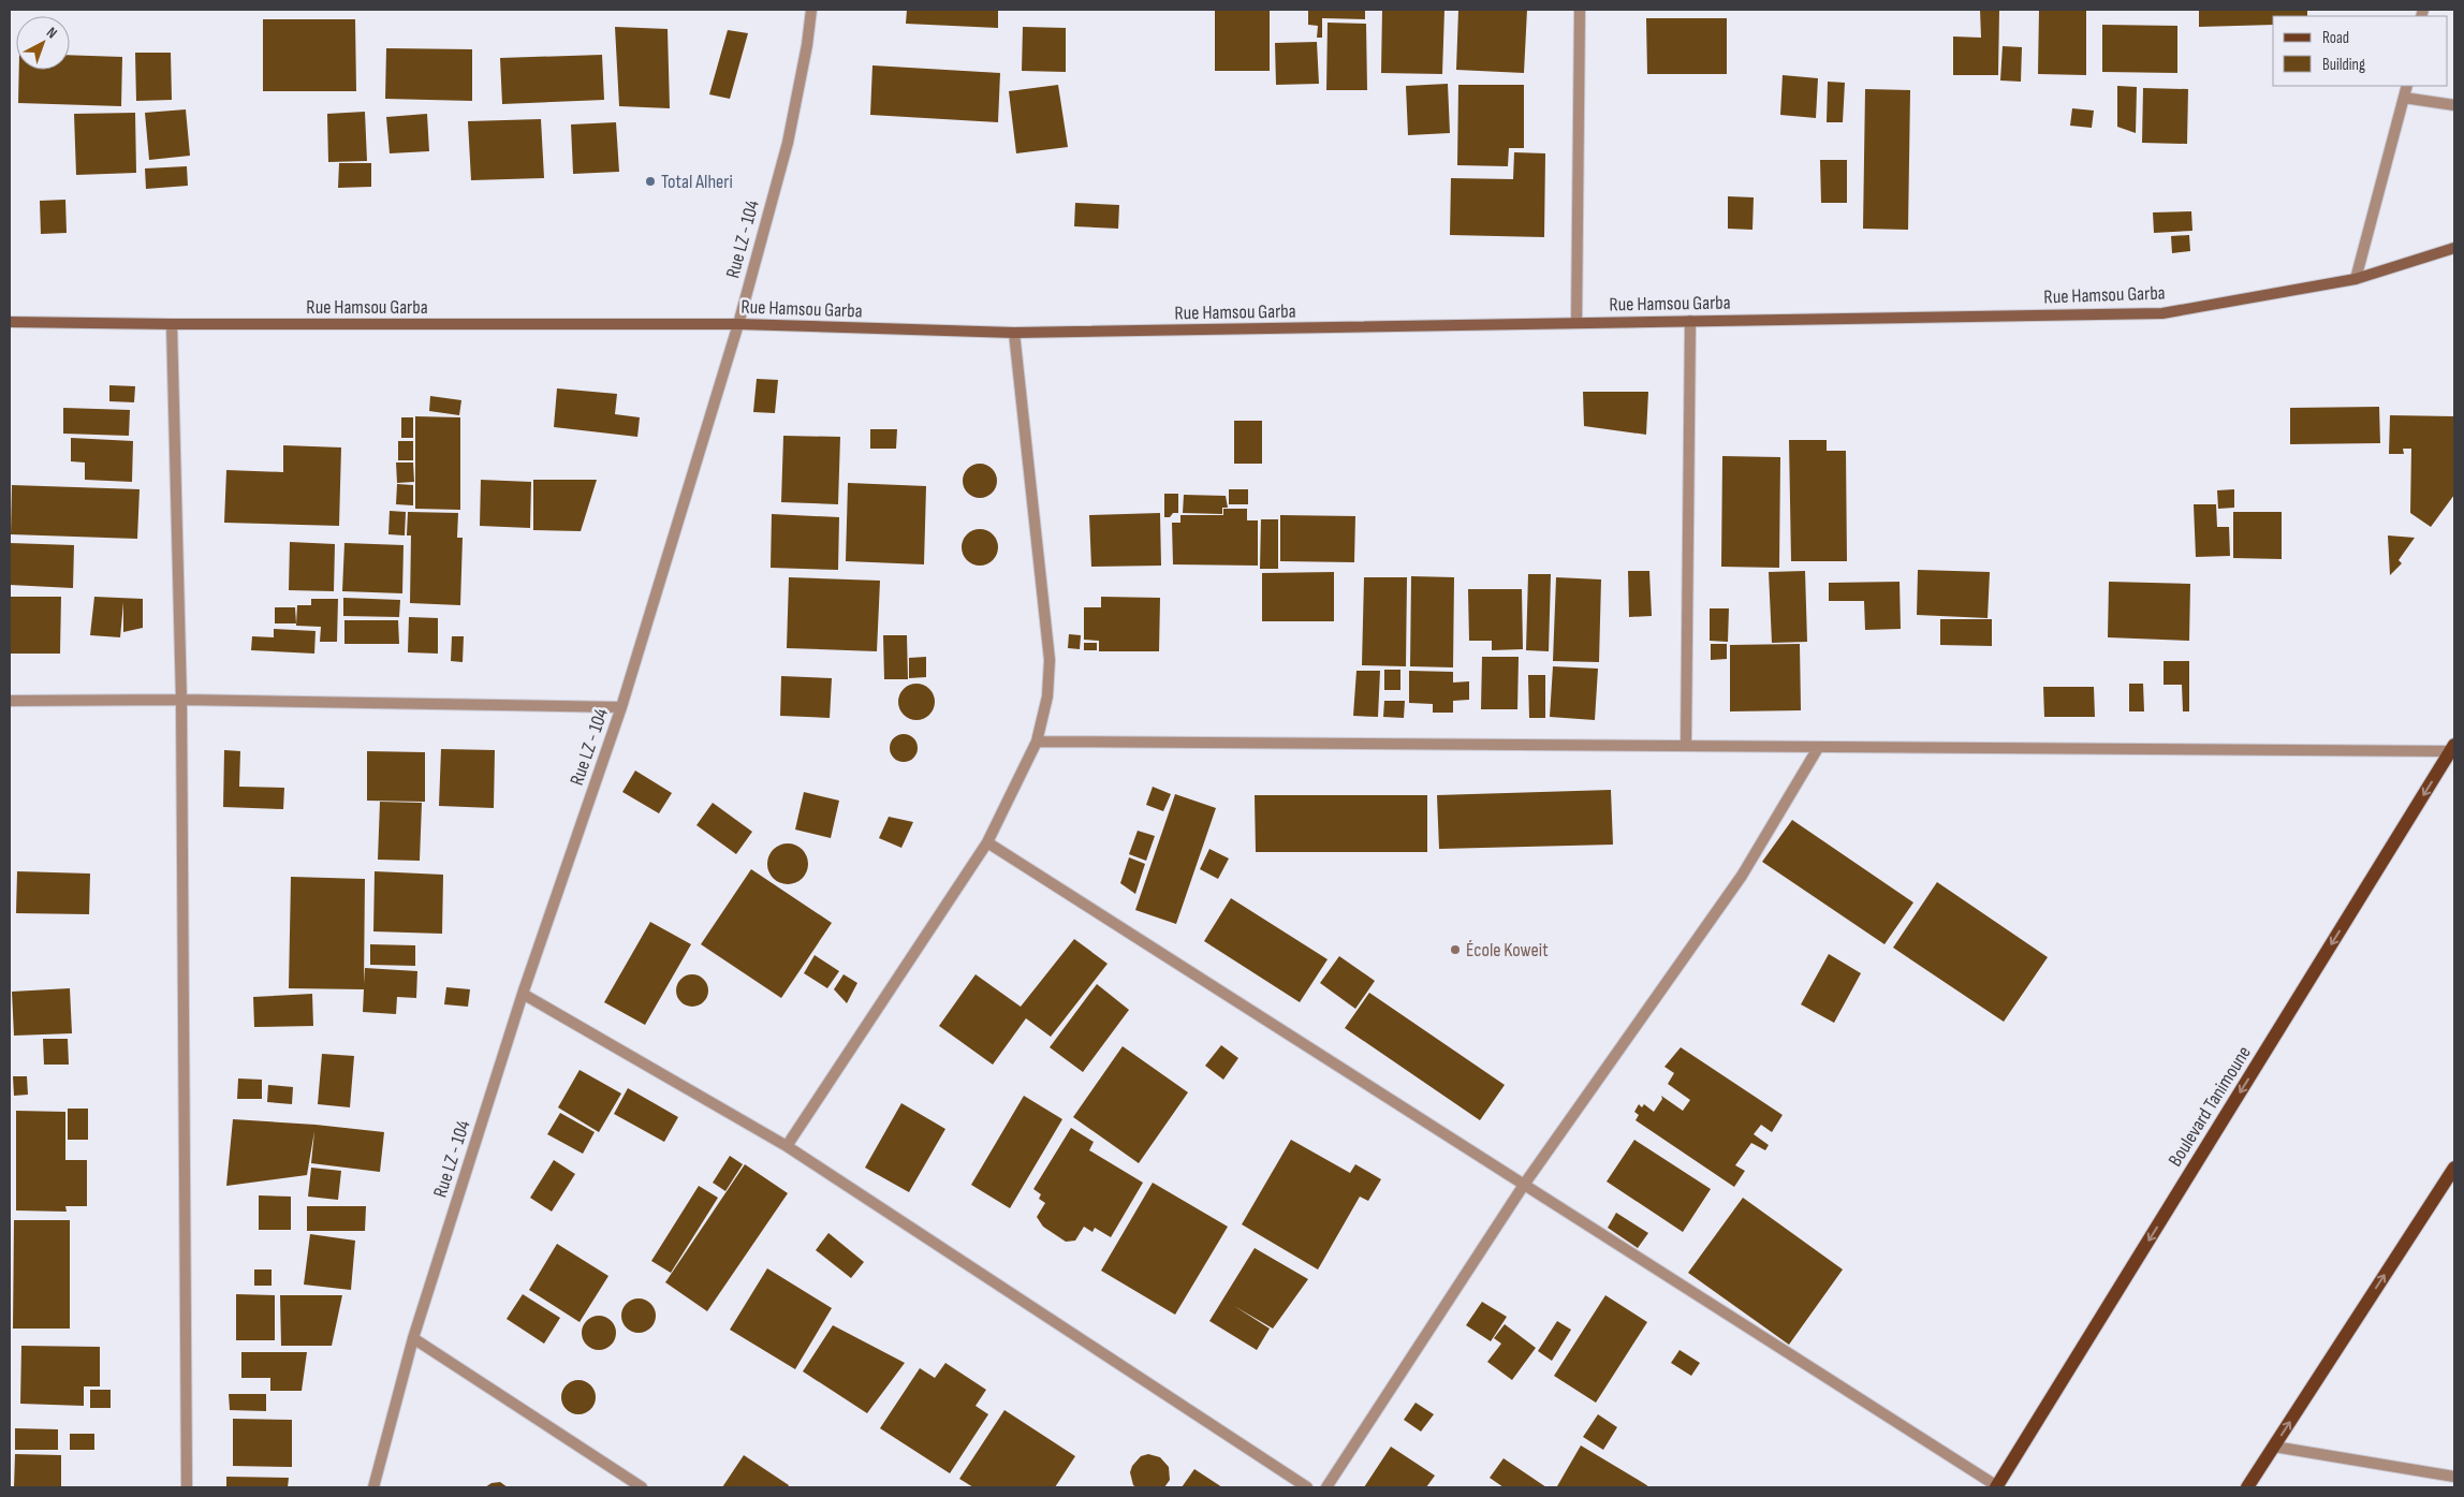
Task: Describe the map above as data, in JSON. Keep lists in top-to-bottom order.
{
  "streets": {
    "main road": ["Boulevard Tanimoune"],
    "street": ["Rue LZ - 104", "Rue Hamsou Garba"]
  },
  "crossings": [
    ["Rue LZ - 104", "Rue Hamsou Garba"]
  ],
  "one_way": ["Boulevard Tanimoune"],
  "places": ["Total Alheri", "École Koweit"],
  "legend": ["Road", "Building"],
  "north": "top right"
}
